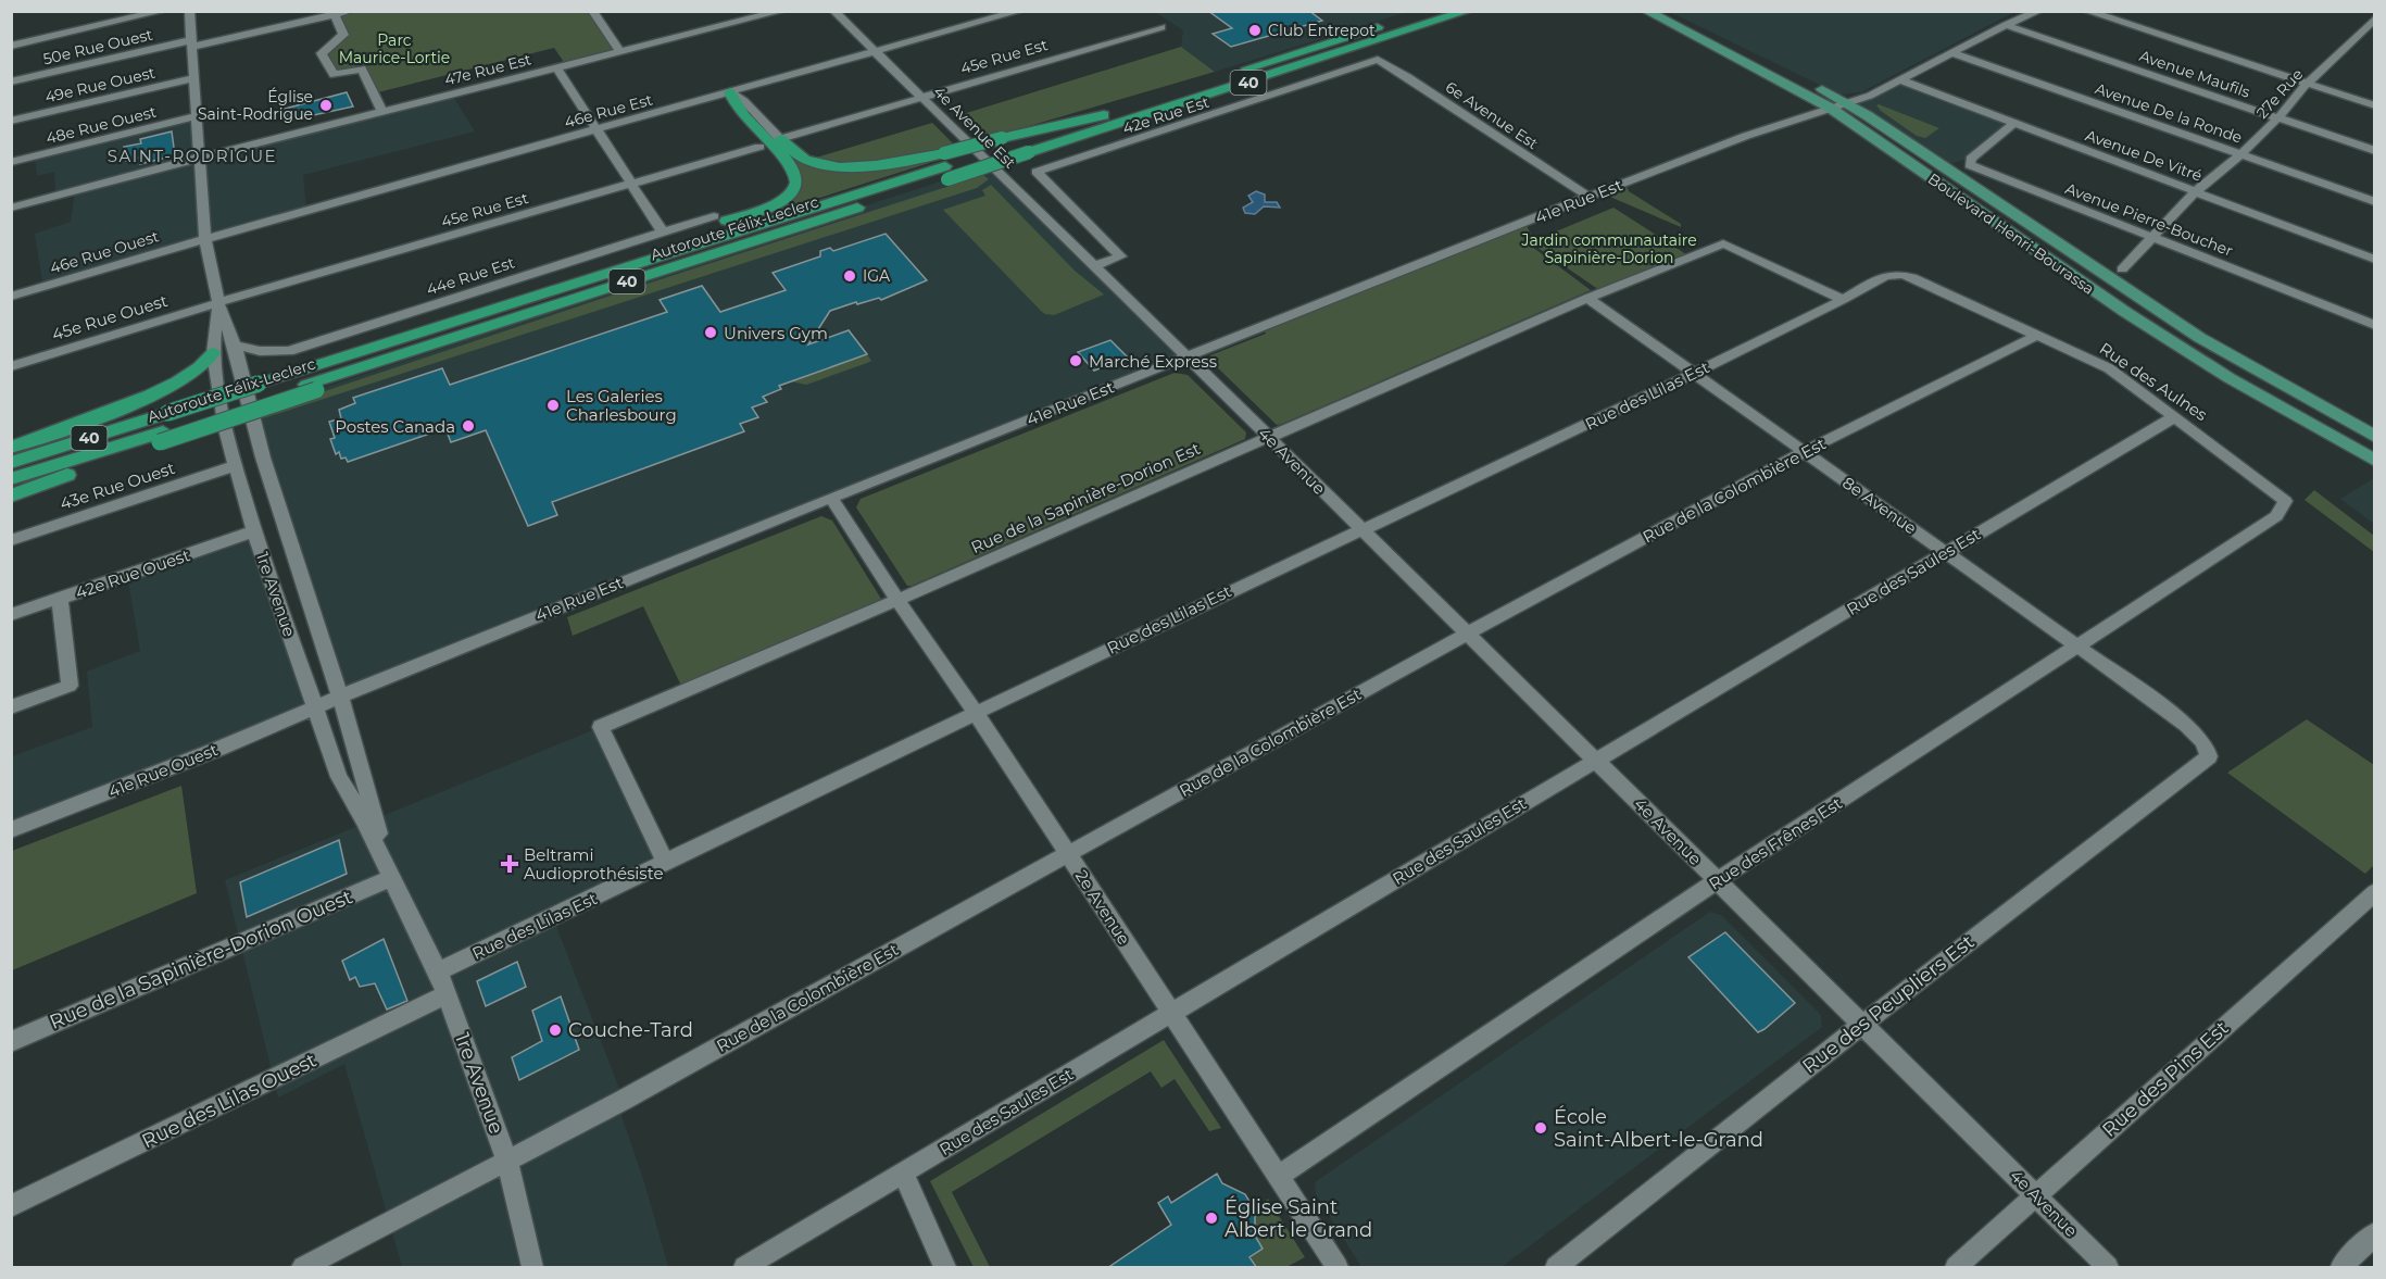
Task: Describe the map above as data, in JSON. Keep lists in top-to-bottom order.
{
  "streets": {
    "highway": ["40", "Autoroute Félix-Leclerc"],
    "main road": ["Boulevard Henri-Bourassa"],
    "street": [
      "50e Rue Ouest",
      "45e Rue Est",
      "47e Rue Est",
      "Avenue Maufils",
      "49e Rue Ouest",
      "27e Rue",
      "46e Rue Est",
      "Avenue De la Ronde",
      "42e Rue Est",
      "6e Avenue Est",
      "48e Rue Ouest",
      "4e Avenue Est",
      "Avenue De Vitré",
      "41e Rue Est",
      "Avenue Pierre-Boucher",
      "46e Rue Ouest",
      "44e Rue Est",
      "45e Rue Ouest",
      "Rue des Aulnes",
      "Rue des Lilas Est",
      "4e Avenue",
      "43e Rue Ouest",
      "Rue de la Colombière Est",
      "Rue de la Sapinière-Dorion Est",
      "8e Avenue",
      "Rue des Saules Est",
      "42e Rue Ouest",
      "1re Avenue",
      "41e Rue Ouest",
      "Rue des Frênes Est",
      "2e Avenue",
      "Rue de la Sapinière-Dorion Ouest",
      "Rue des Peupliers Est",
      "Rue des Pins Est",
      "Rue des Lilas Ouest"
    ]
  },
  "crossings": [
    ["50e Rue Ouest", "1re Avenue"],
    ["45e Rue Est", "4e Avenue Est"],
    ["45e Rue Est", "45e Rue Ouest"],
    ["45e Rue Est", "1re Avenue"],
    ["47e Rue Est", "1re Avenue"],
    ["Avenue Maufils", "27e Rue"],
    ["Avenue Maufils", "41e Rue Est"],
    ["49e Rue Ouest", "1re Avenue"],
    ["27e Rue", "Avenue De la Ronde"],
    ["27e Rue", "Avenue De Vitré"],
    ["27e Rue", "Avenue Pierre-Boucher"],
    ["46e Rue Est", "4e Avenue Est"],
    ["46e Rue Est", "46e Rue Ouest"],
    ["46e Rue Est", "1re Avenue"],
    ["Avenue De la Ronde", "41e Rue Est"],
    ["42e Rue Est", "6e Avenue Est"],
    ["42e Rue Est", "4e Avenue Est"],
    ["6e Avenue Est", "41e Rue Est"],
    ["48e Rue Ouest", "1re Avenue"],
    ["4e Avenue Est", "41e Rue Est"],
    ["4e Avenue Est", "4e Avenue"],
    ["Avenue De Vitré", "41e Rue Est"],
    ["Avenue De Vitré", "Avenue Pierre-Boucher"],
    ["41e Rue Est", "Boulevard Henri-Bourassa"],
    ["41e Rue Est", "1re Avenue"],
    ["41e Rue Est", "41e Rue Ouest"],
    ["41e Rue Est", "2e Avenue"],
    ["46e Rue Ouest", "1re Avenue"],
    ["44e Rue Est", "1re Avenue"],
    ["45e Rue Ouest", "1re Avenue"],
    ["Rue des Aulnes", "Rue des Lilas Est"],
    ["Rue des Aulnes", "Rue de la Colombière Est"],
    ["Rue des Aulnes", "Rue des Saules Est"],
    ["Rue des Aulnes", "Rue des Frênes Est"],
    ["Rue des Lilas Est", "4e Avenue"],
    ["Rue des Lilas Est", "Rue de la Sapinière-Dorion Est"],
    ["Rue des Lilas Est", "8e Avenue"],
    ["Rue des Lilas Est", "1re Avenue"],
    ["Rue des Lilas Est", "2e Avenue"],
    ["4e Avenue", "Rue de la Colombière Est"],
    ["4e Avenue", "Rue de la Sapinière-Dorion Est"],
    ["4e Avenue", "Rue des Saules Est"],
    ["4e Avenue", "Rue des Frênes Est"],
    ["4e Avenue", "Rue des Peupliers Est"],
    ["4e Avenue", "Rue des Pins Est"],
    ["43e Rue Ouest", "1re Avenue"],
    ["Rue de la Colombière Est", "8e Avenue"],
    ["Rue de la Colombière Est", "1re Avenue"],
    ["Rue de la Colombière Est", "2e Avenue"],
    ["Rue de la Sapinière-Dorion Est", "8e Avenue"],
    ["Rue de la Sapinière-Dorion Est", "2e Avenue"],
    ["8e Avenue", "Rue des Saules Est"],
    ["8e Avenue", "Rue des Frênes Est"],
    ["8e Avenue", "Rue des Peupliers Est"],
    ["Rue des Saules Est", "2e Avenue"],
    ["42e Rue Ouest", "1re Avenue"],
    ["1re Avenue", "41e Rue Ouest"],
    ["1re Avenue", "Rue de la Sapinière-Dorion Ouest"],
    ["1re Avenue", "Rue des Lilas Ouest"],
    ["Rue des Frênes Est", "2e Avenue"]
  ],
  "districts": ["SAINT-RODRIGUE"],
  "parks": ["Parc Maurice-Lortie", "Jardin communautaire Sapinière-Dorion"],
  "places": {
    "other": [
      "Club Entrepot",
      "Église Saint-Rodrigue",
      "IGA",
      "Univers Gym",
      "Marché Express",
      "Les Galeries Charlesbourg",
      "Postes Canada",
      "Couche-Tard",
      "École Saint-Albert-le-Grand",
      "Église Saint Albert le Grand"
    ],
    "health": ["Beltrami Audioprothésiste"]
  }
}
